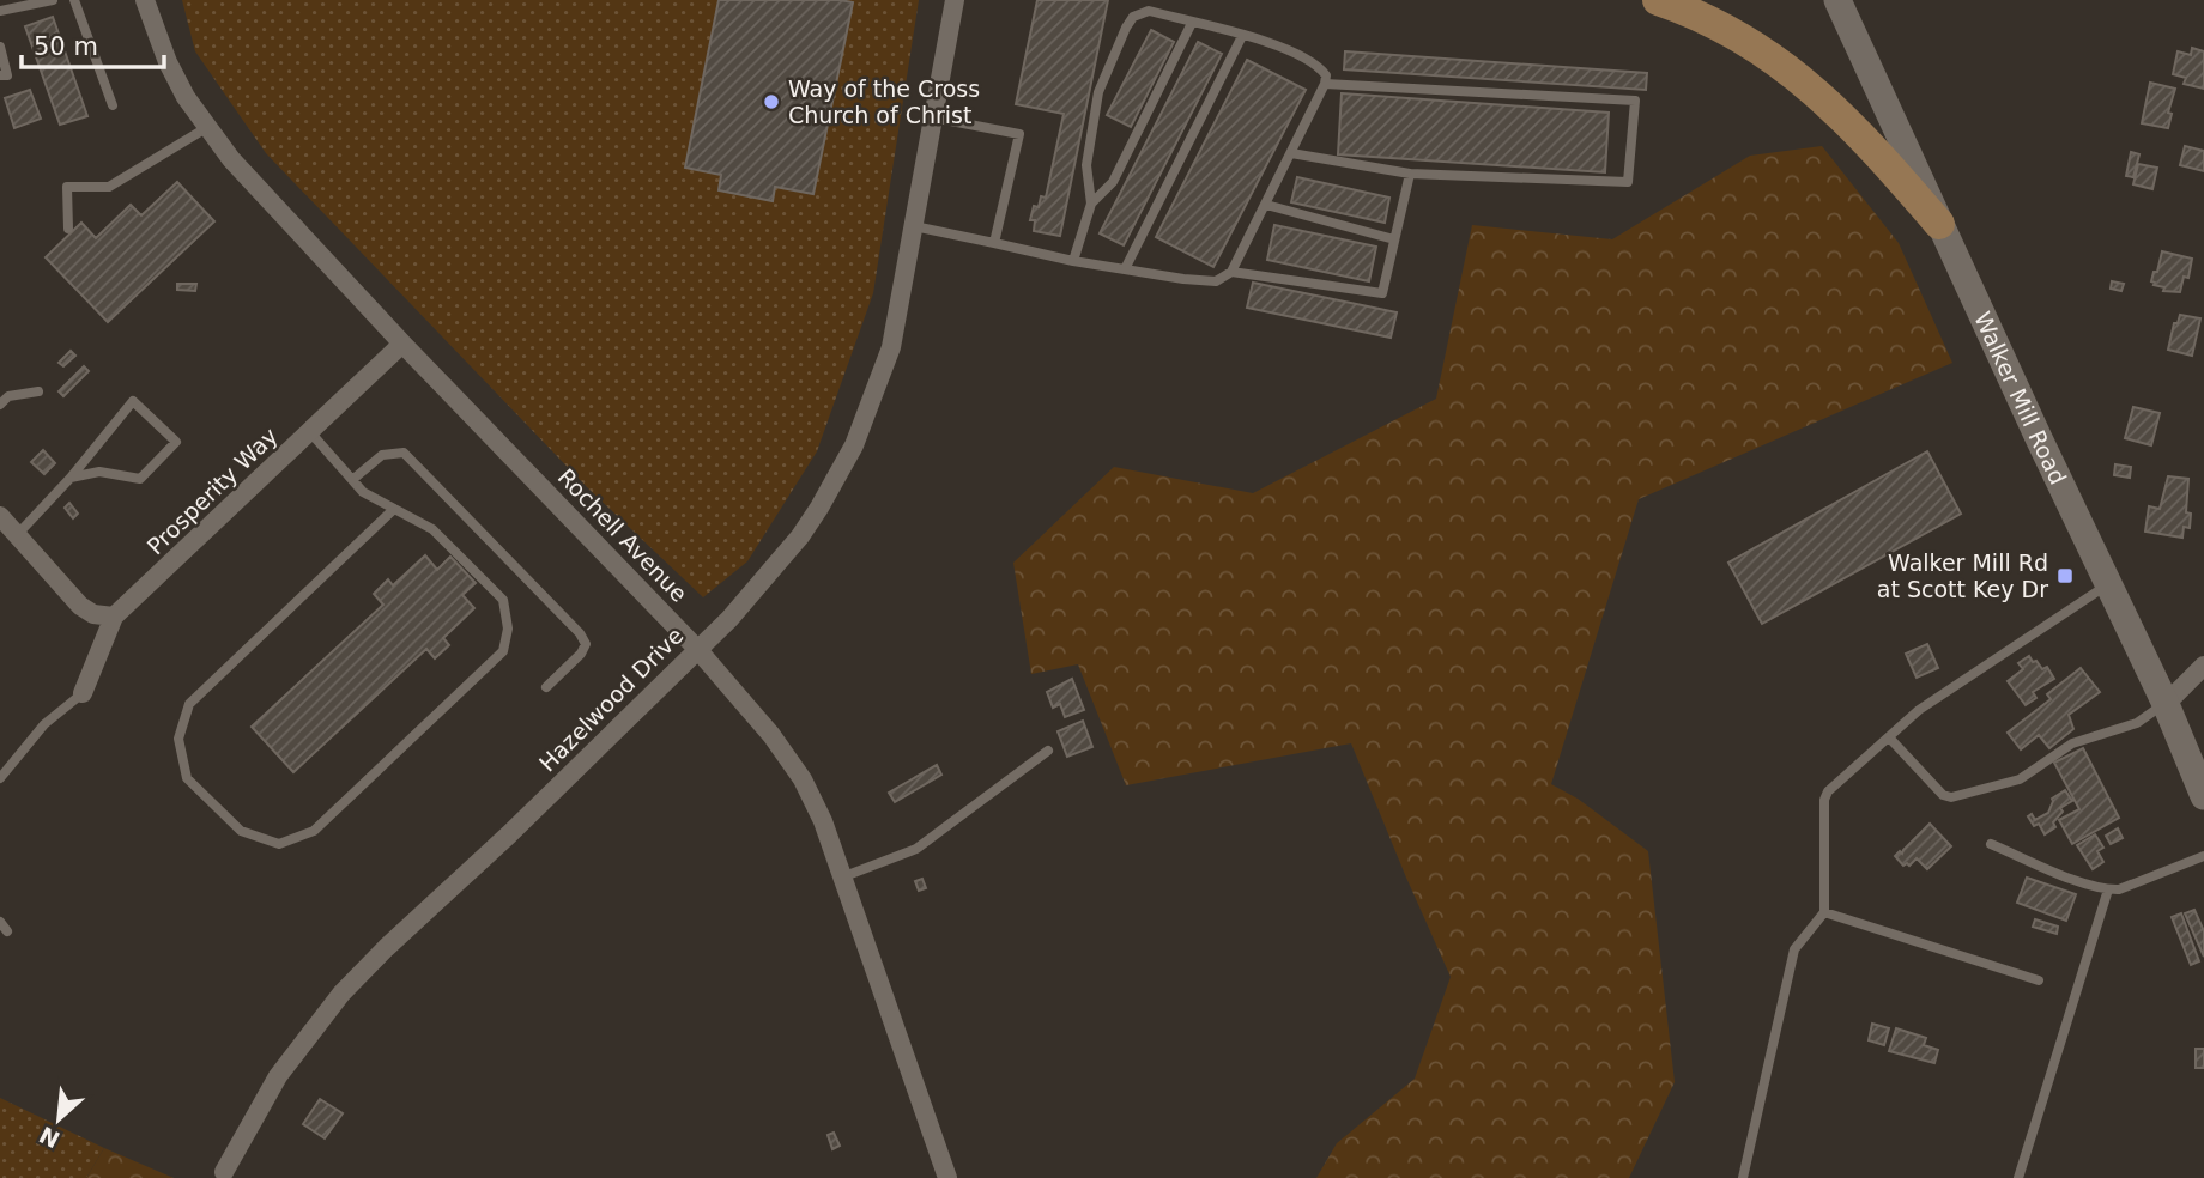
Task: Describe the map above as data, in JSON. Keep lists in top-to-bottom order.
{
  "streets": {
    "street": [
      "Walker Mill Road",
      "Prosperity Way",
      "Rochell Avenue",
      "Hazelwood Drive"
    ]
  },
  "crossings": [
    ["Prosperity Way", "Rochell Avenue"],
    ["Rochell Avenue", "Hazelwood Drive"]
  ],
  "places": {
    "other": ["Way of the Cross Church of Christ"],
    "transit": ["Walker Mill Rd at Scott Key Dr"]
  },
  "scale_bar": "50 m",
  "north": "bottom left"
}
